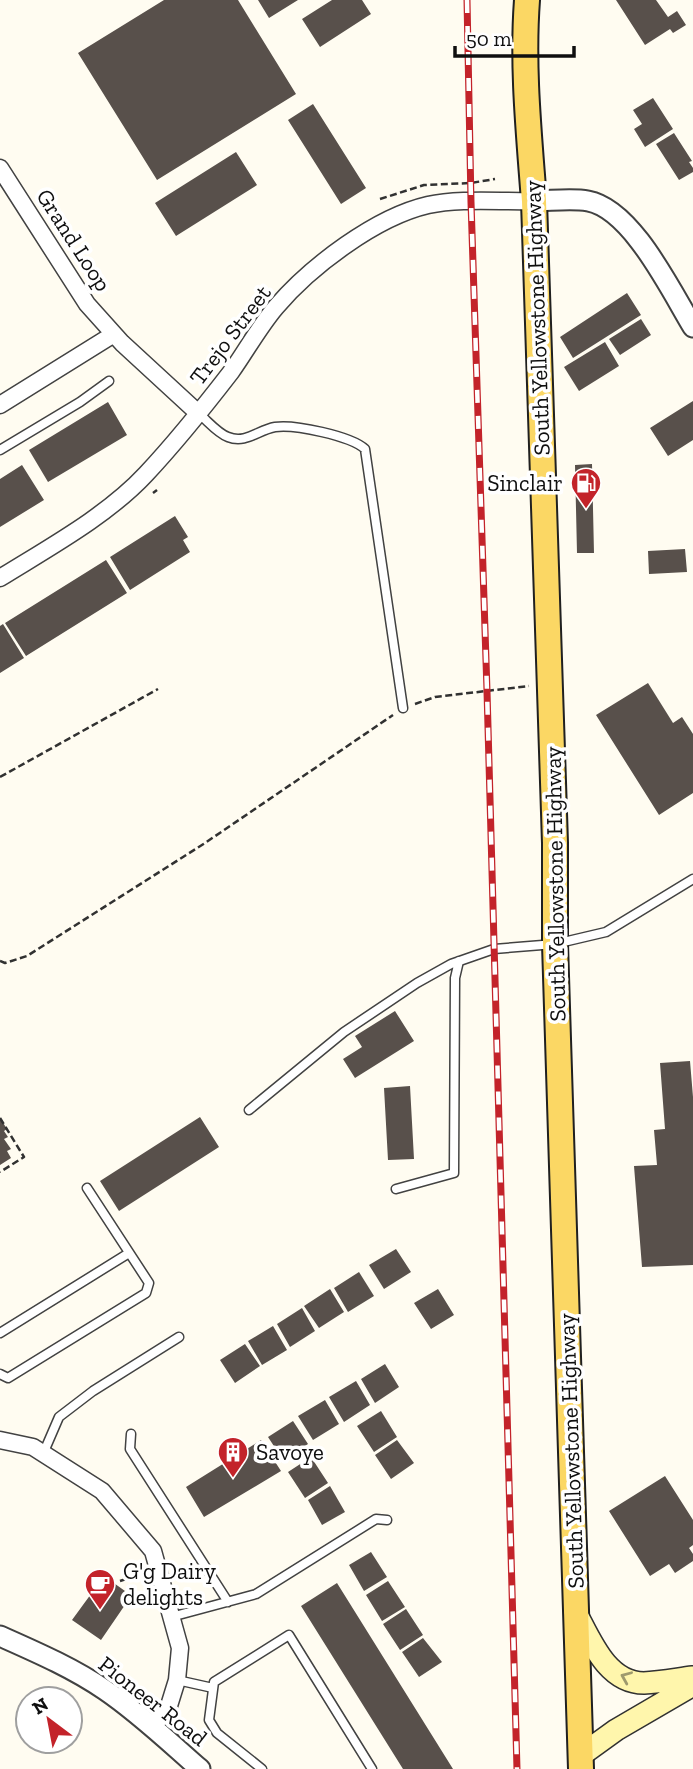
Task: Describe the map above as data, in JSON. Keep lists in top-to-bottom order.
{
  "streets": {
    "main road": ["South Yellowstone Highway"],
    "street": ["Grand Loop", "Trejo Street", "Pioneer Road"]
  },
  "crossings": [
    ["Grand Loop", "Trejo Street"],
    ["South Yellowstone Highway", "Trejo Street"]
  ],
  "places": {
    "fuel station": ["Sinclair"],
    "building": ["Savoye"],
    "cafe": ["G'g Dairy delights"]
  },
  "scale_bar": "50 m",
  "north": "top left"
}
